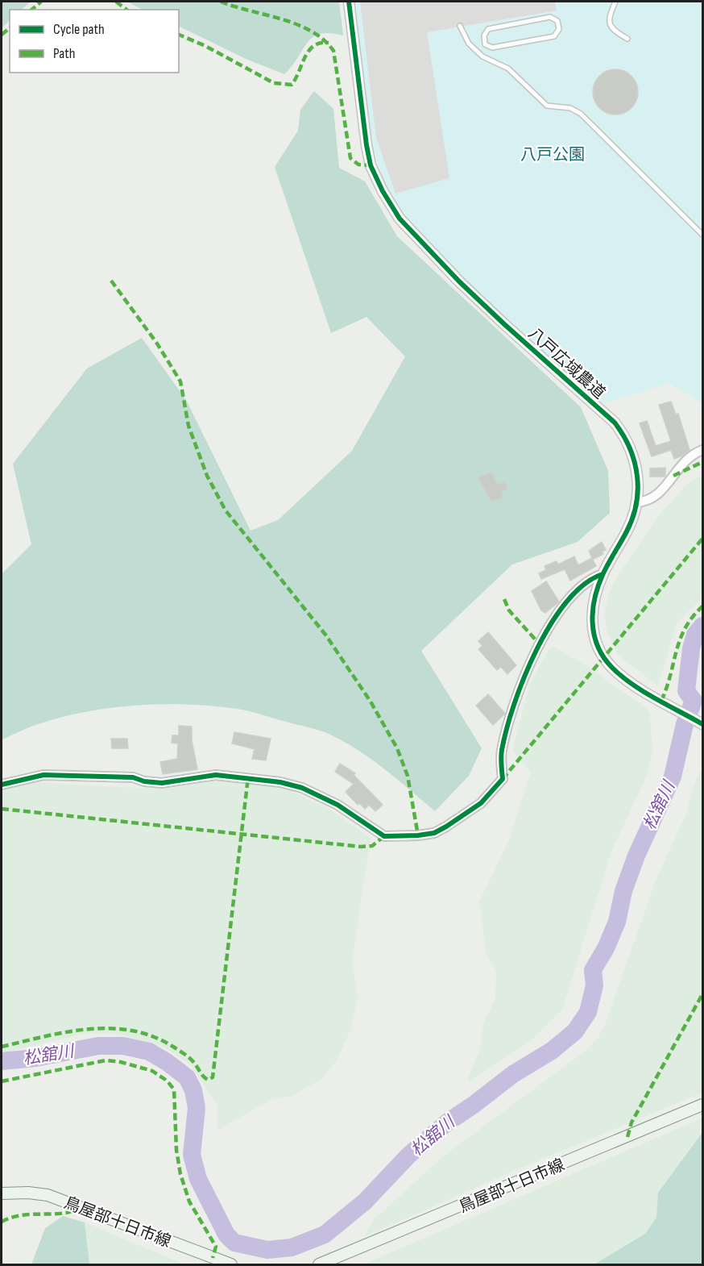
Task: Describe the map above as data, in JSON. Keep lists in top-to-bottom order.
{
  "streets": {
    "main road": ["鳥屋部十日市線"],
    "street": ["八戸広域農道"]
  },
  "water": ["松舘川"],
  "parks": ["八戸公園"],
  "legend": ["Cycle path", "Path"]
}
